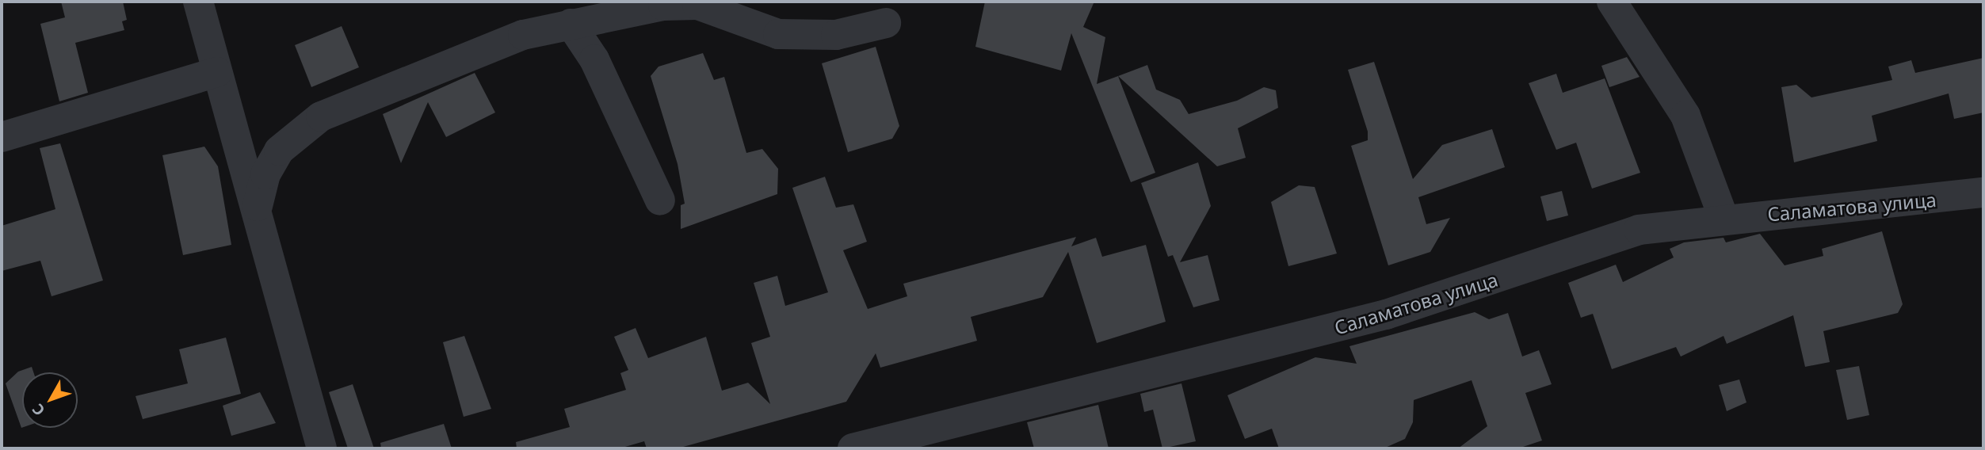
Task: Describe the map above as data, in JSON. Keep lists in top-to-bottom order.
{
  "streets": {
    "street": ["Саламатова улица"]
  },
  "north": "bottom left"
}
